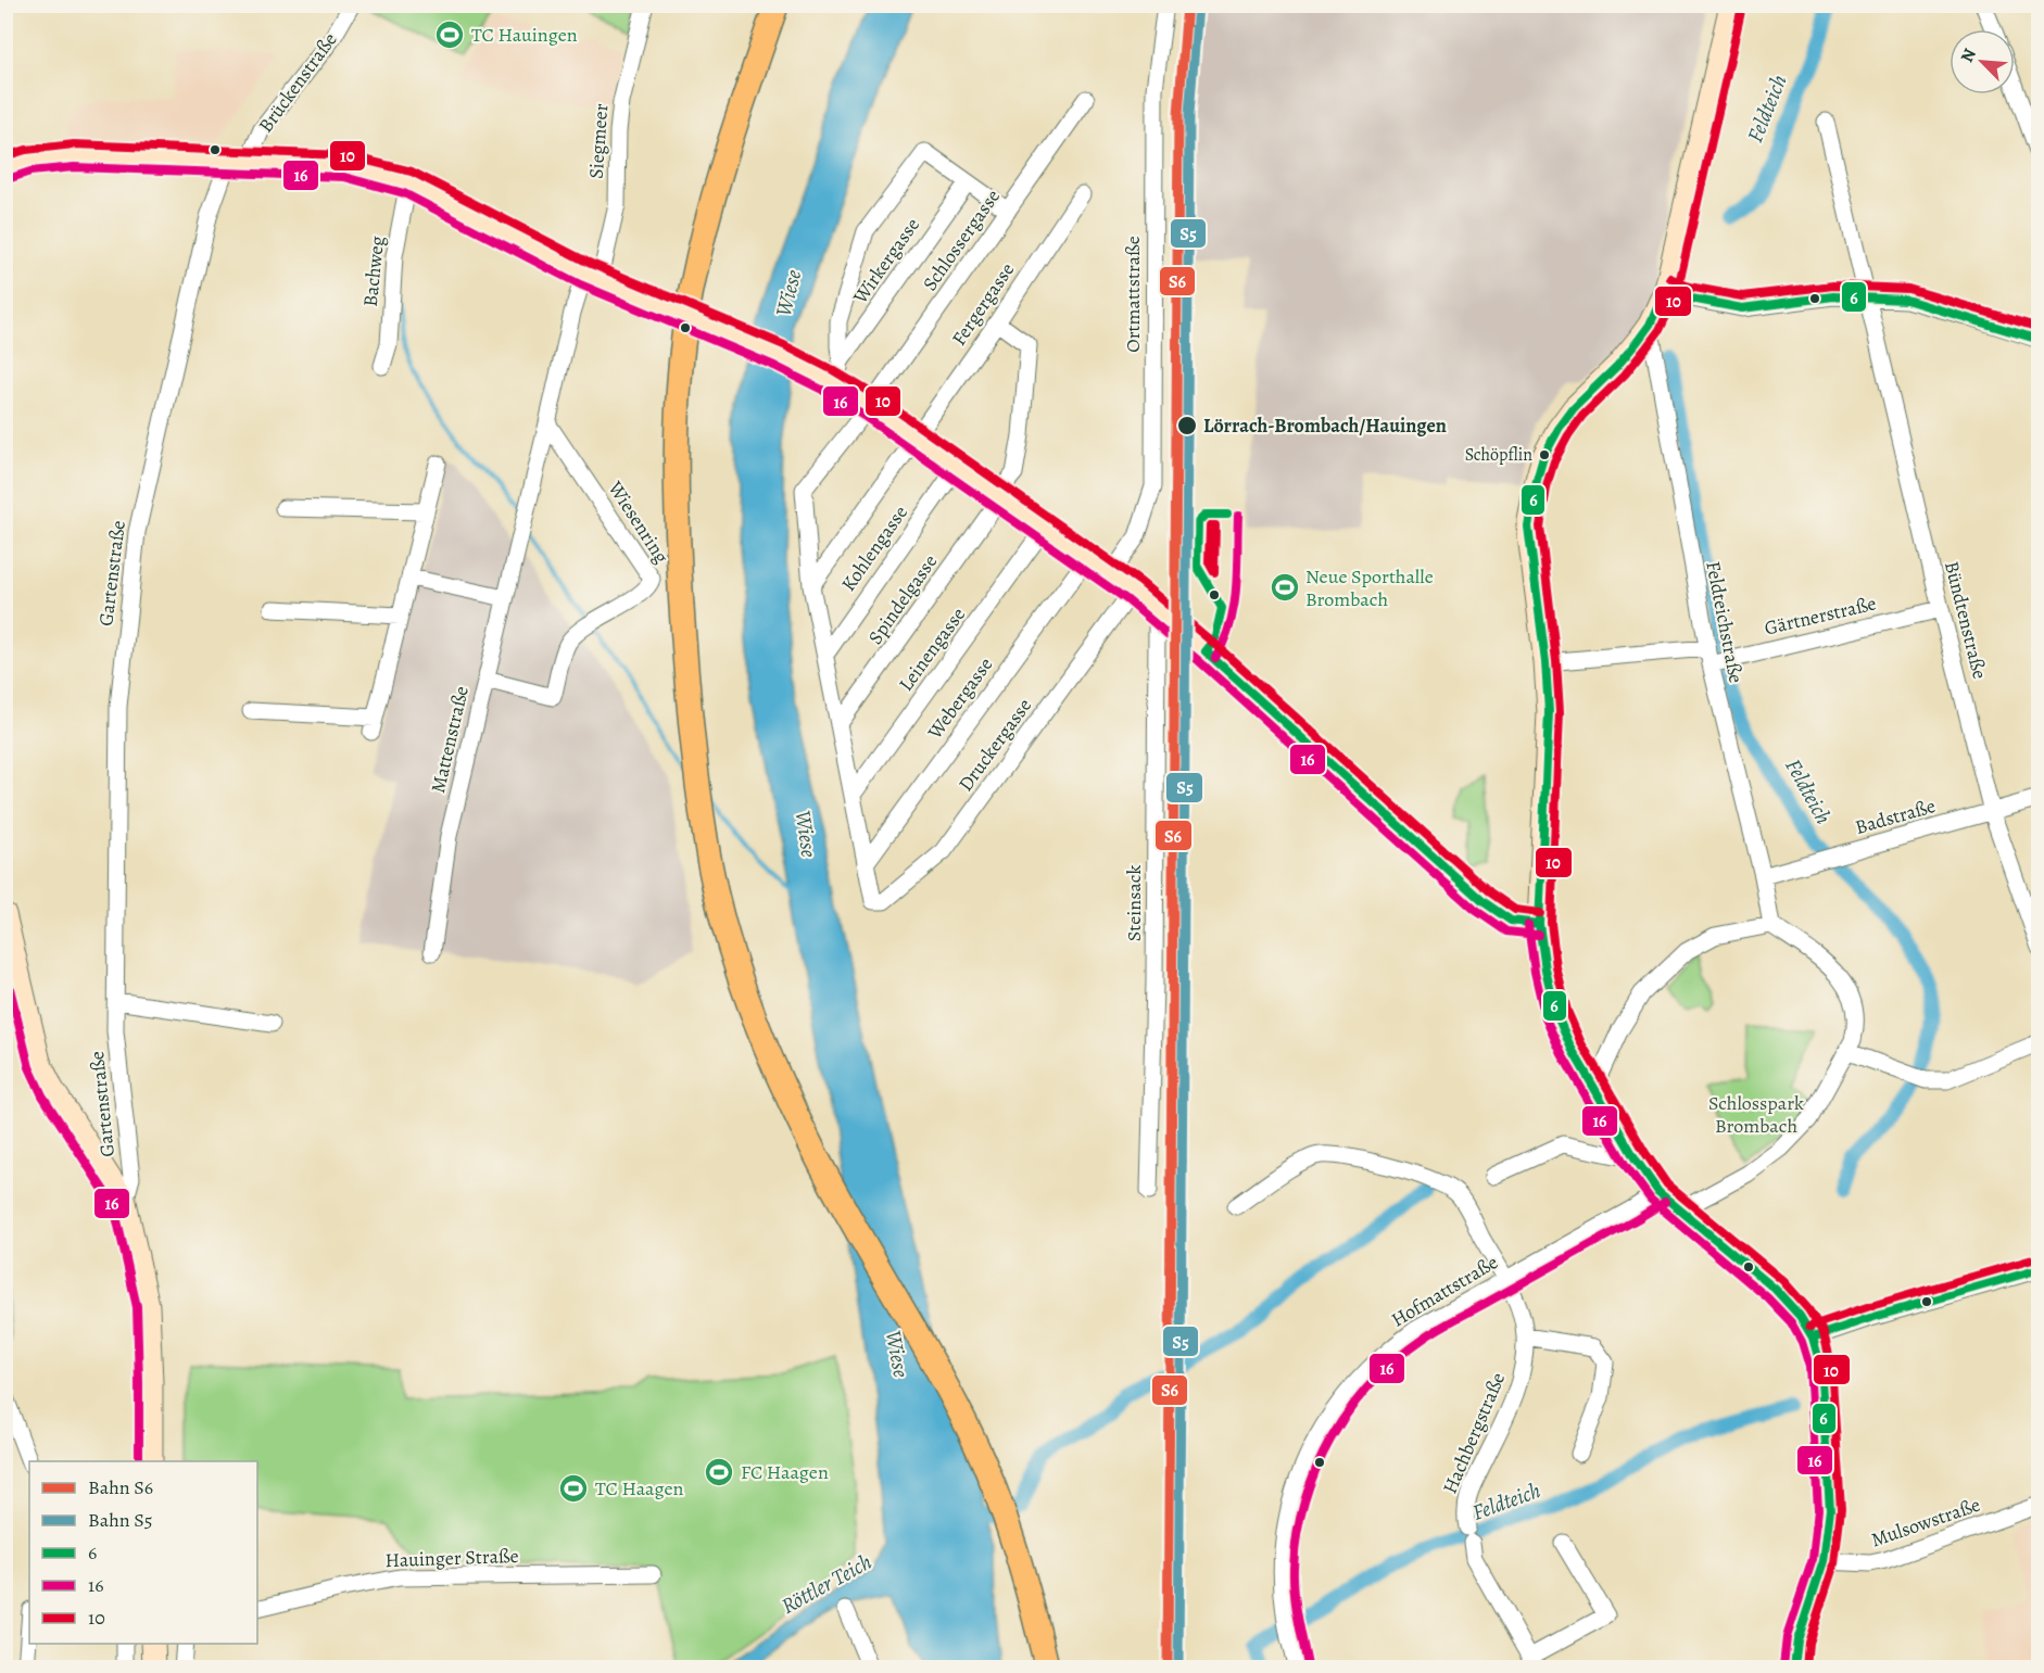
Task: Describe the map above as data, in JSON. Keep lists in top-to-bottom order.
{
  "streets": {
    "street": [
      "Brückenstraße",
      "Siegmeer",
      "Schlossergasse",
      "Wirkergasse",
      "Bachweg",
      "Ortmattstraße",
      "Fergergasse",
      "Wiesenring",
      "Kohlengasse",
      "Gartenstraße",
      "Spindelgasse",
      "Gärtnerstraße",
      "Bündtenstraße",
      "Feldteichstraße",
      "Leinengasse",
      "Webergasse",
      "Mattenstraße",
      "Druckergasse",
      "Badstraße",
      "Steinsack",
      "Hofmattstraße",
      "Hachbergstraße",
      "Mulsowstraße",
      "Hauinger Straße"
    ]
  },
  "crossings": [
    ["Brückenstraße", "Siegmeer"],
    ["Brückenstraße", "Wirkergasse"],
    ["Brückenstraße", "Bachweg"],
    ["Brückenstraße", "Gartenstraße"],
    ["Schlossergasse", "Fergergasse"],
    ["Fergergasse", "Spindelgasse"],
    ["Wiesenring", "Mattenstraße"],
    ["Gärtnerstraße", "Bündtenstraße"],
    ["Gärtnerstraße", "Feldteichstraße"],
    ["Bündtenstraße", "Badstraße"],
    ["Feldteichstraße", "Badstraße"],
    ["Webergasse", "Druckergasse"],
    ["Hofmattstraße", "Hachbergstraße"]
  ],
  "water": ["Feldteich", "Wiese", "Röttler Teich"],
  "parks": ["Schlosspark Brombach"],
  "places": {
    "sports": [
      "TC Hauingen",
      "Neue Sporthalle Brombach",
      "FC Haagen",
      "TC Haagen"
    ],
    "other": ["Lörrach-Brombach/Hauingen", "Schöpflin"]
  },
  "lines": [
    "rail line S6",
    "rail line S5",
    "transit line 10",
    "transit line 16",
    "transit line 6"
  ],
  "legend": [
    "Bahn S6",
    "Bahn S5",
    "6",
    "16",
    "10"
  ],
  "north": "top left"
}
